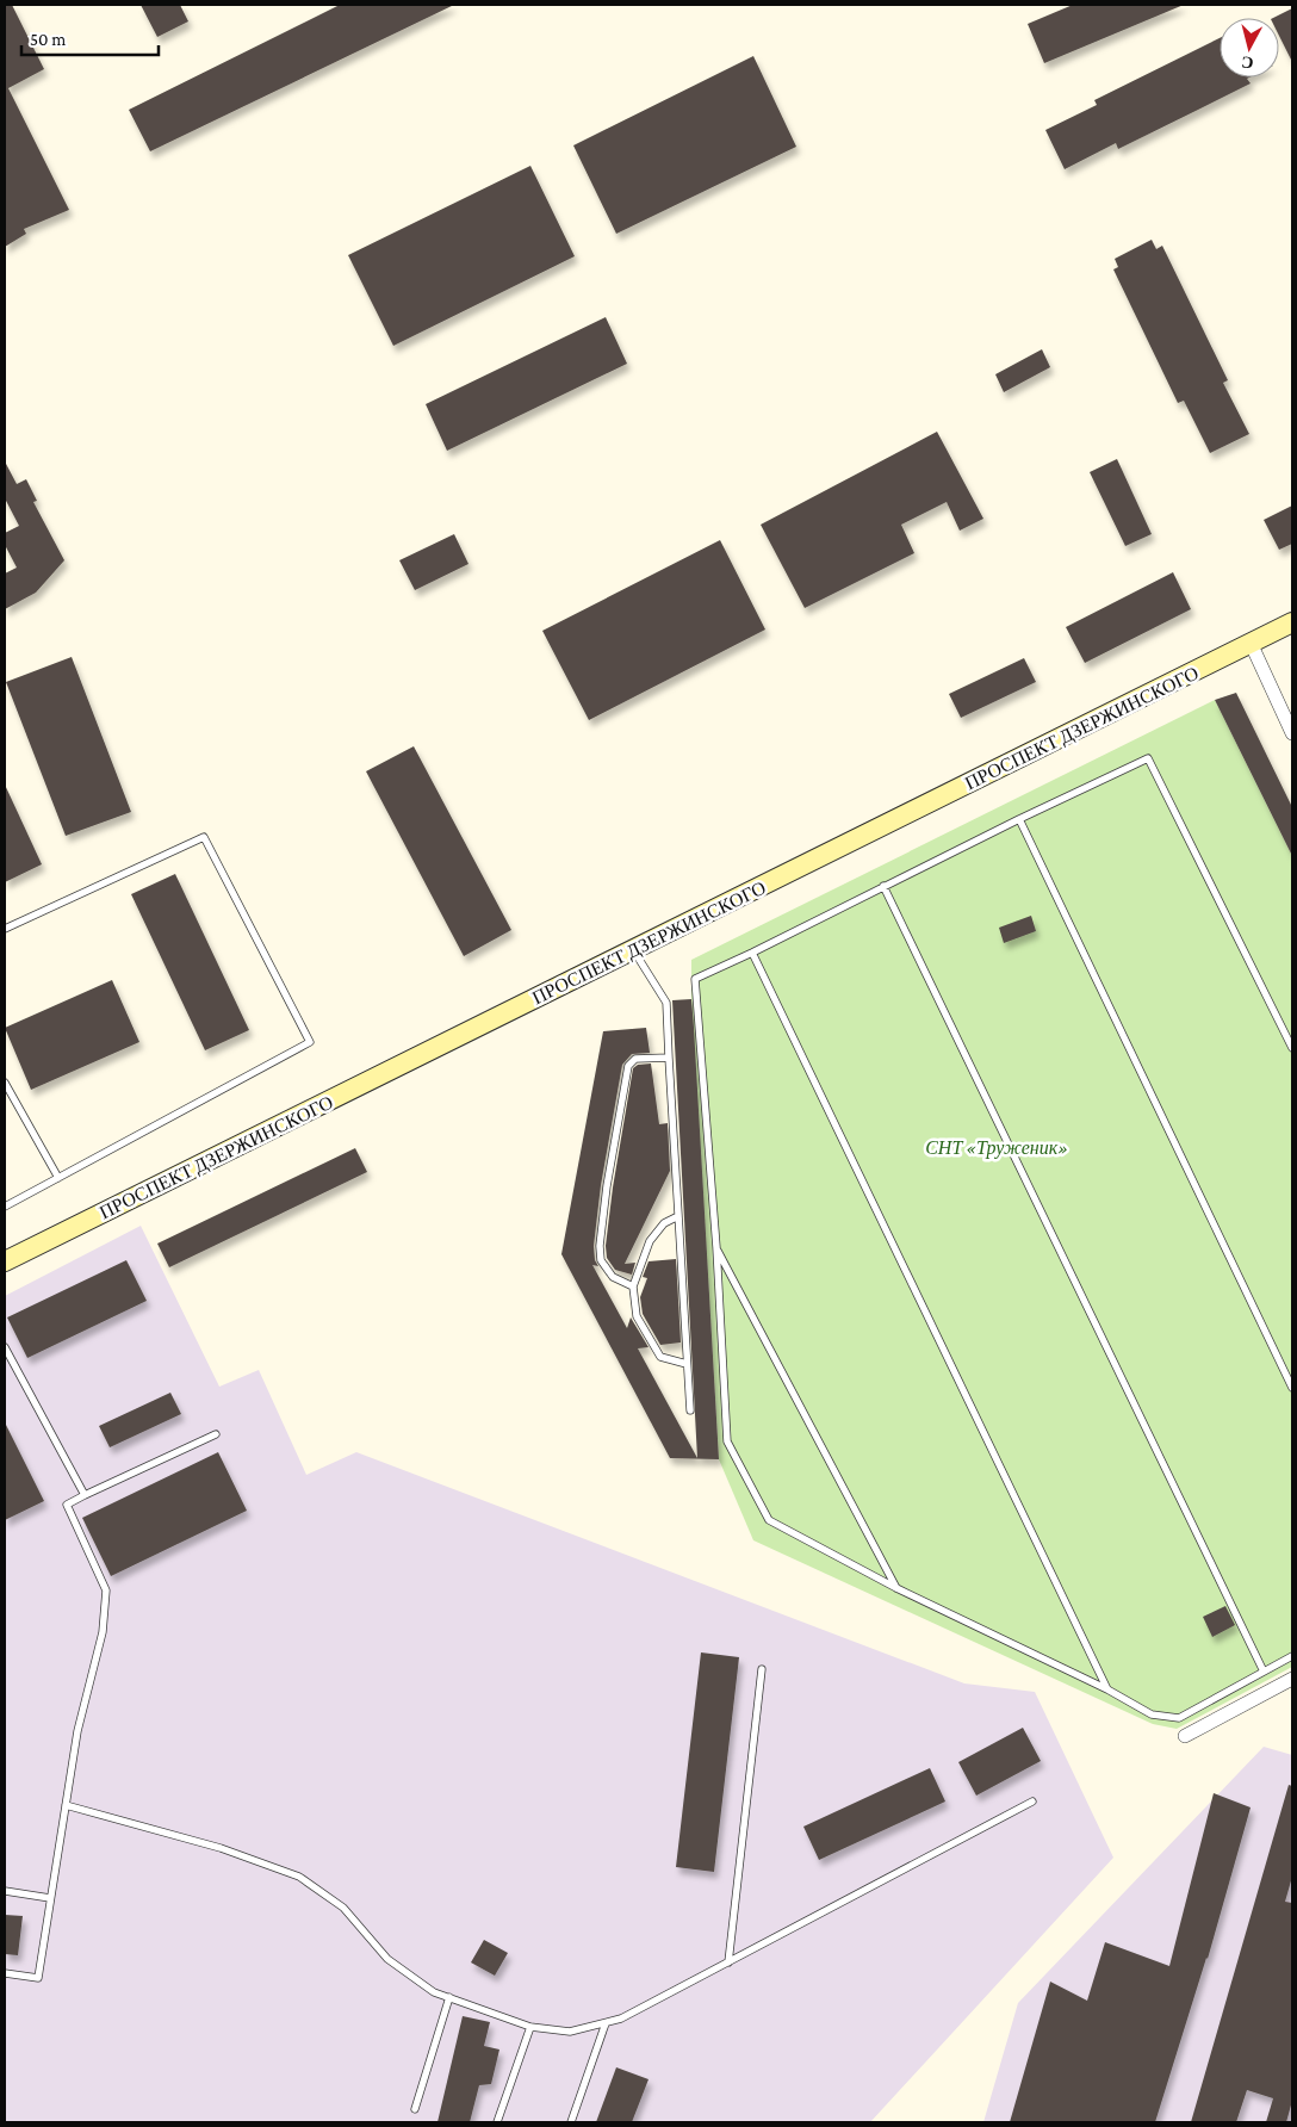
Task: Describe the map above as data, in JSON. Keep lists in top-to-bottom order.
{
  "streets": {
    "main road": ["ПРОСПЕКТ ДЗЕРЖИНСКОГО"]
  },
  "parks": ["СНТ «Труженик»"],
  "scale_bar": "50 m",
  "north": "bottom"
}
